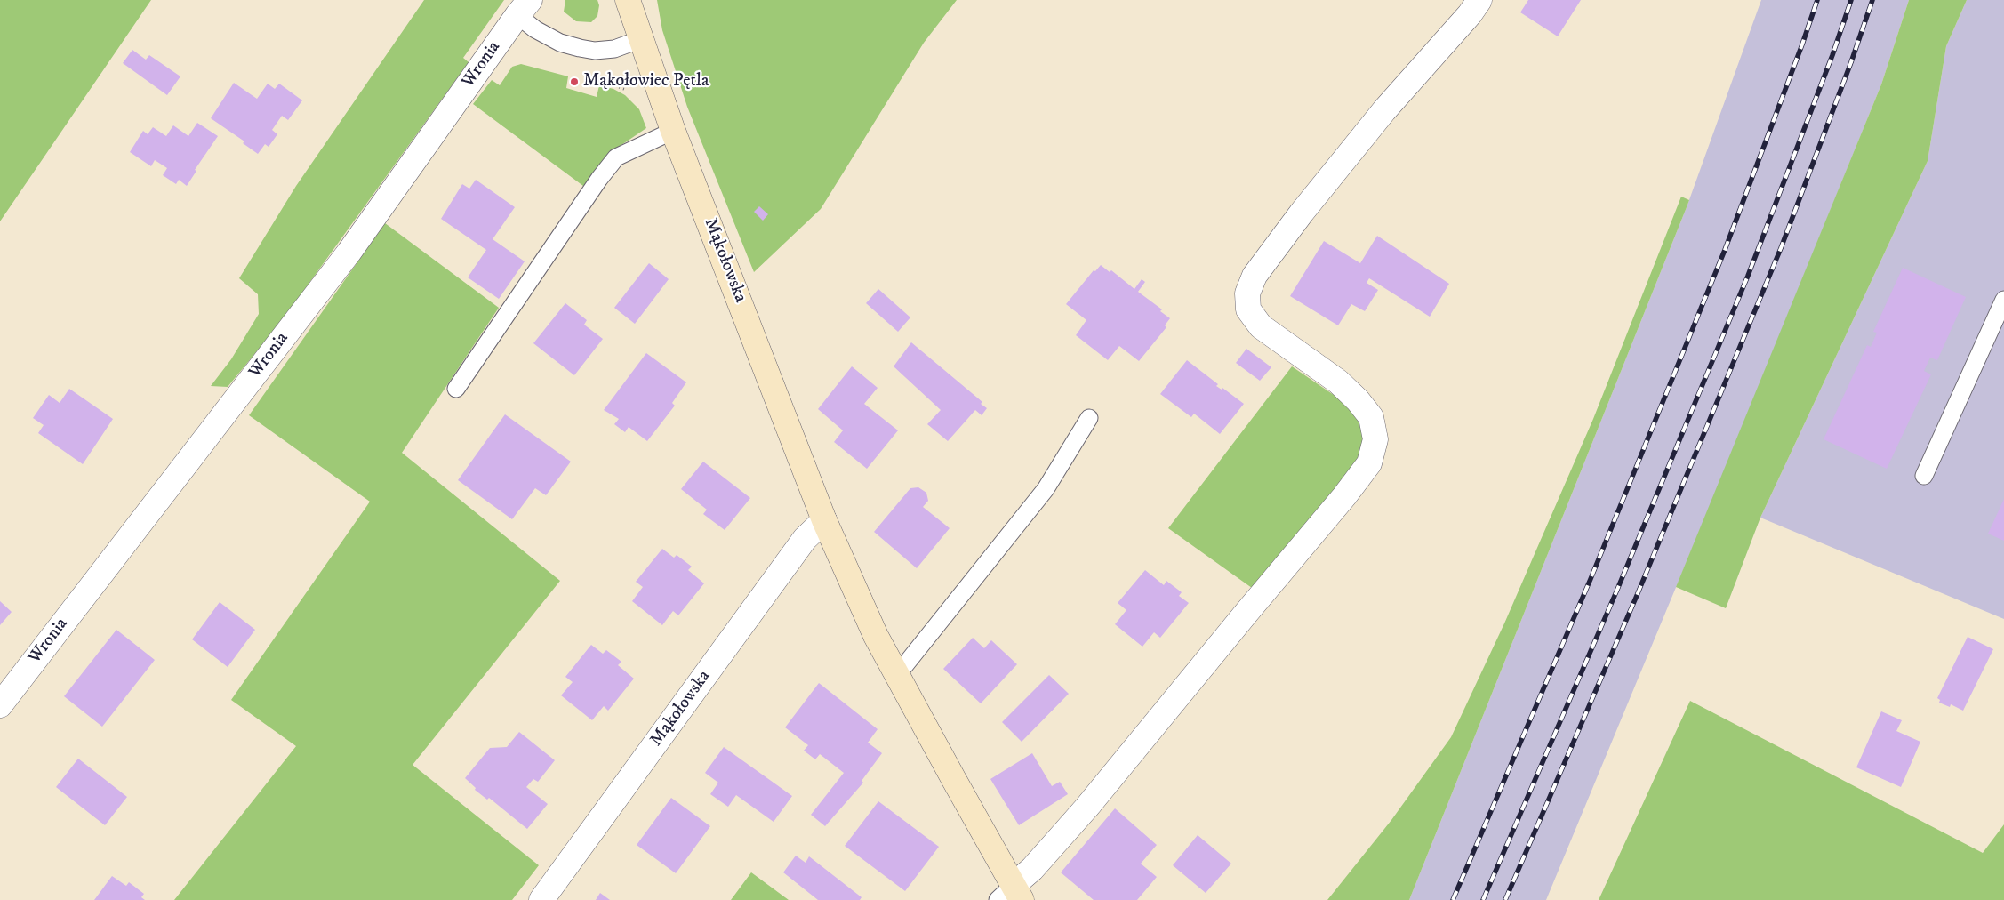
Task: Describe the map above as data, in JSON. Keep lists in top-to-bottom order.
{
  "streets": {
    "street": ["Wronia", "Mąkołowska"]
  },
  "places": ["Mąkołowiec Pętla"]
}
